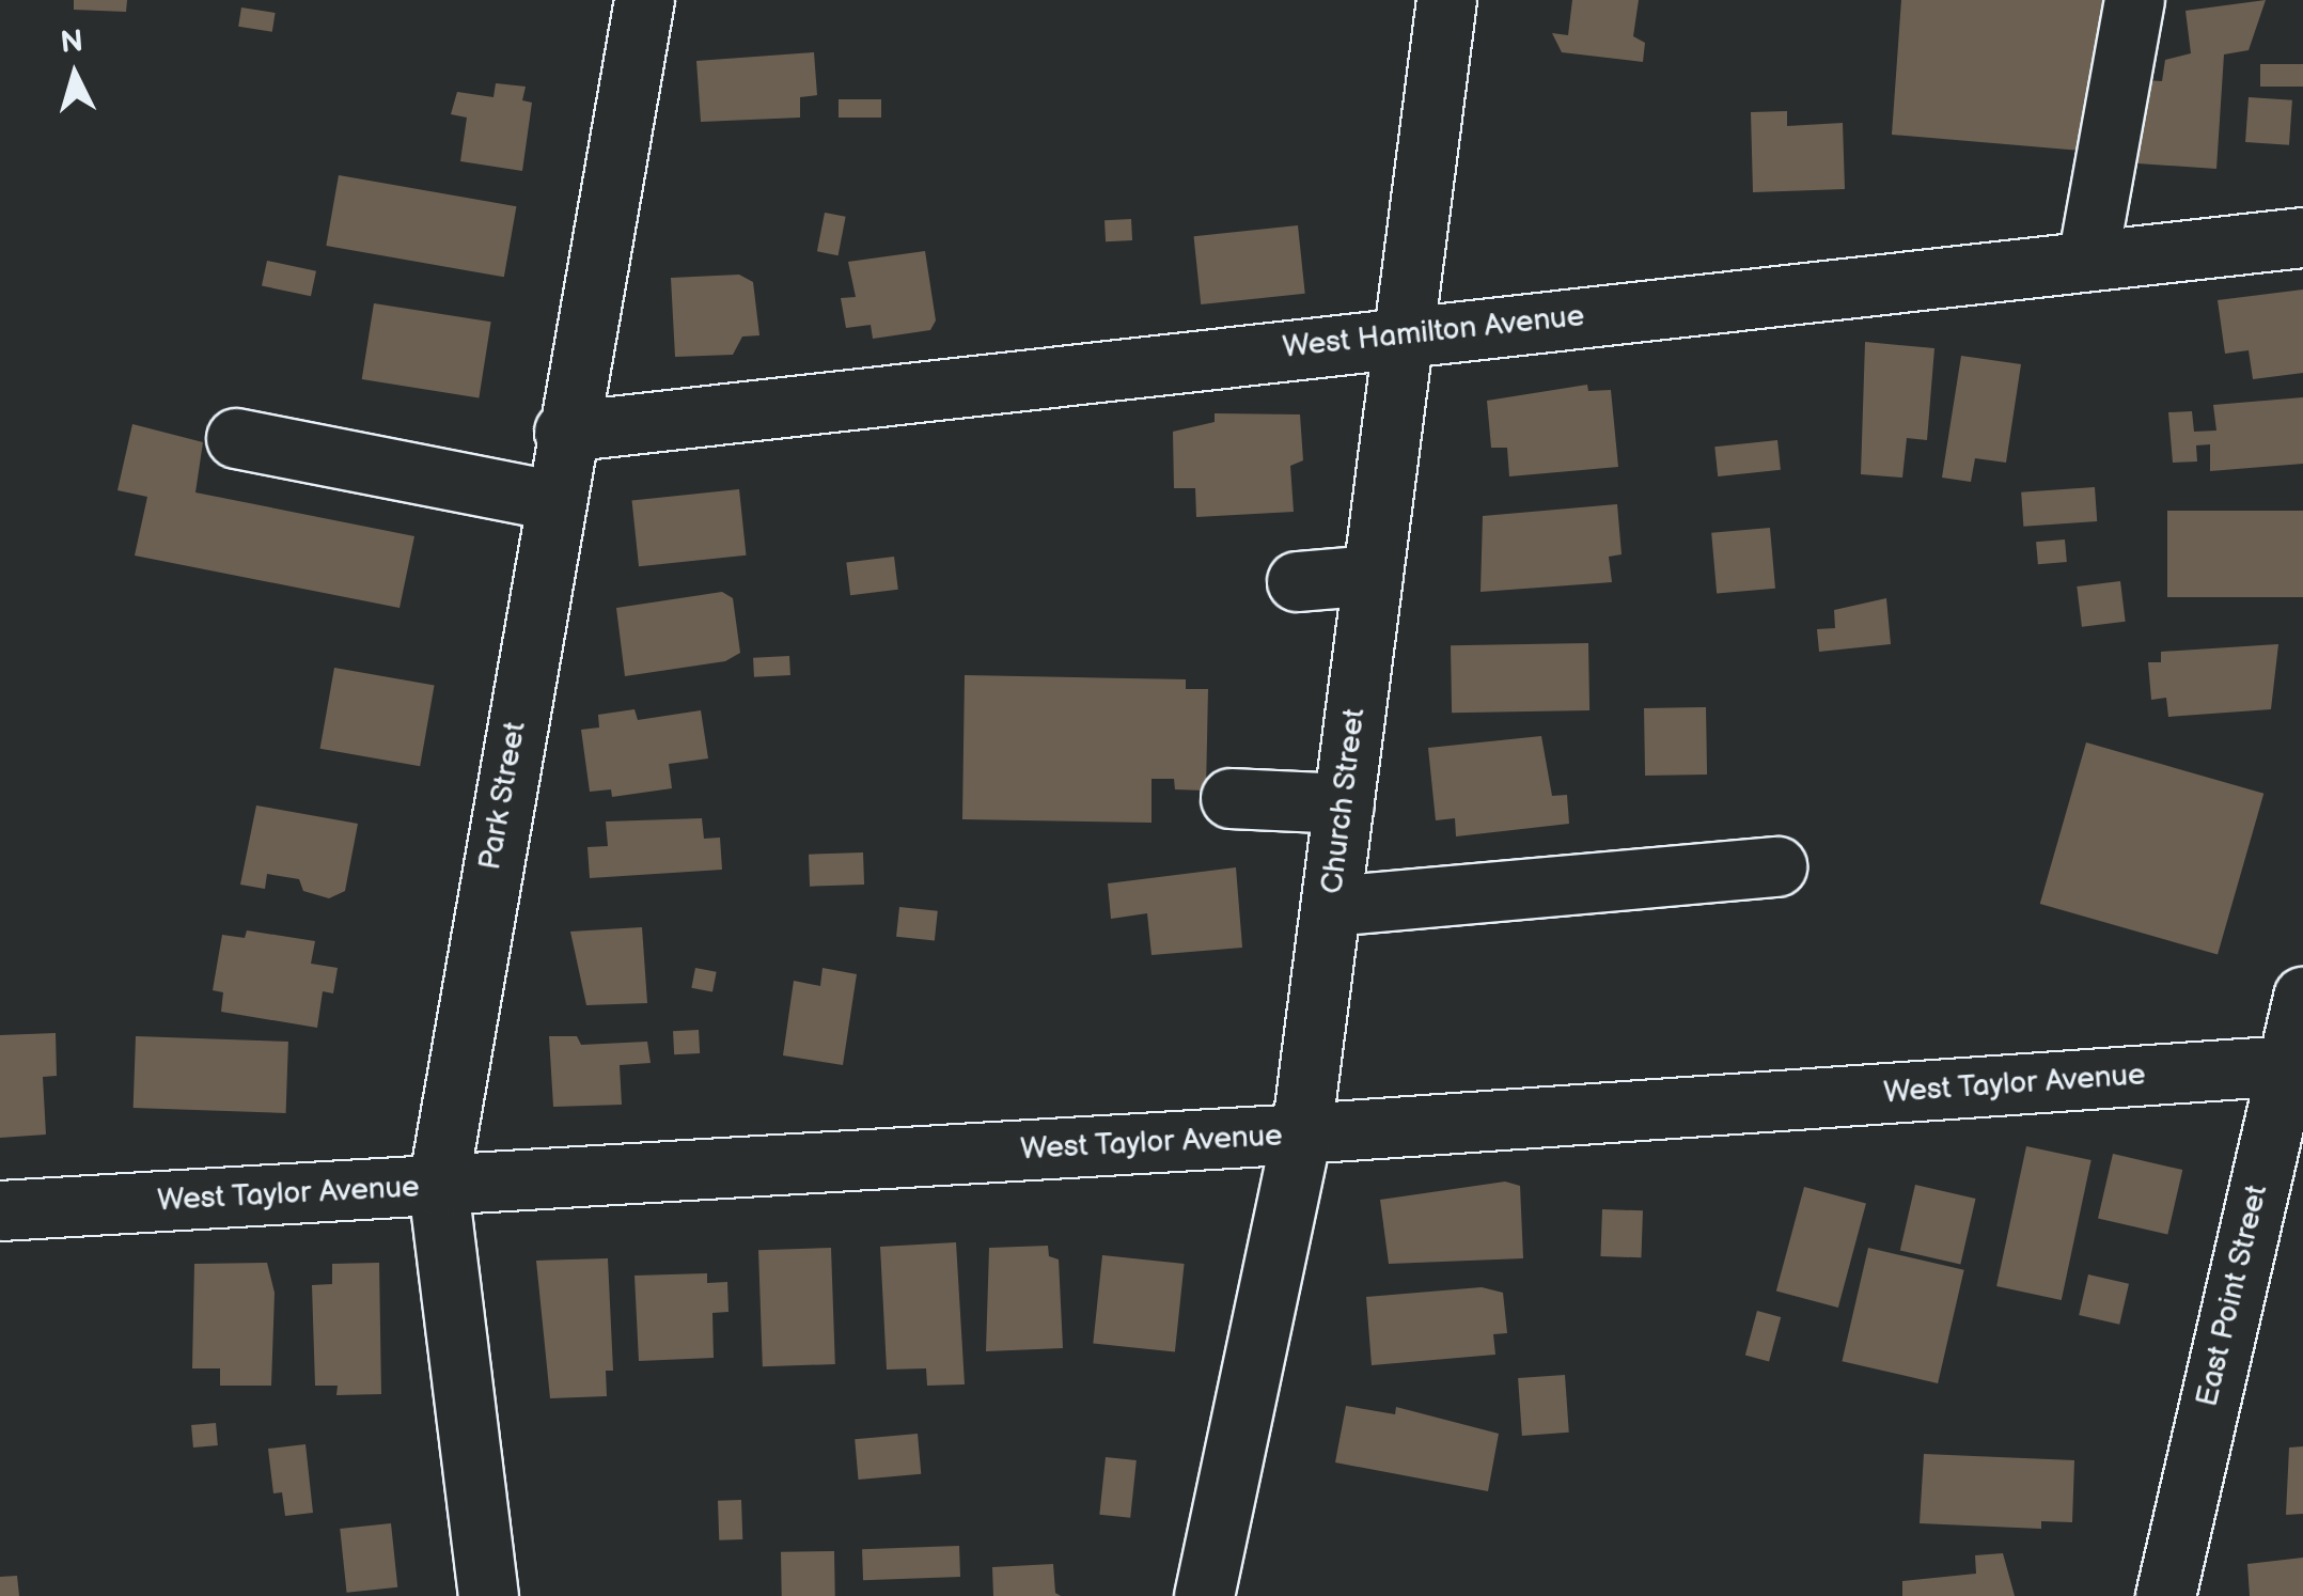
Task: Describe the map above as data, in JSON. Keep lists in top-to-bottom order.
{
  "streets": {
    "street": [
      "West Hamilton Avenue",
      "Park Street",
      "Church Street",
      "West Taylor Avenue",
      "East Point Street"
    ]
  },
  "crossings": [
    ["West Hamilton Avenue", "Park Street"],
    ["West Hamilton Avenue", "Church Street"],
    ["Park Street", "West Taylor Avenue"],
    ["Church Street", "West Taylor Avenue"],
    ["West Taylor Avenue", "East Point Street"]
  ],
  "north": "top"
}
